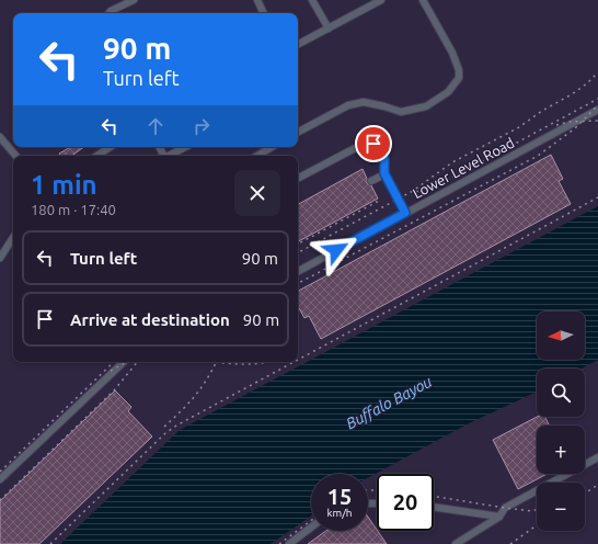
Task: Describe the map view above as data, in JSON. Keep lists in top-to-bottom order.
{
  "streets": {
    "lane": ["Lower Level Road"]
  },
  "water": ["Buffalo Bayou"],
  "north": "left",
  "page": {
    "turn": ["90 m", "Turn left"],
    "heading": ["1 min", "180 m · 17:40"],
    "list": [
      {
        "name": "Turn left",
        "value": "90 m"
      },
      {
        "name": "Arrive at destination",
        "value": "90 m"
      }
    ],
    "map_buttons": ["+", "−"],
    "speed": "15 km/h",
    "limit": "20"
  }
}
